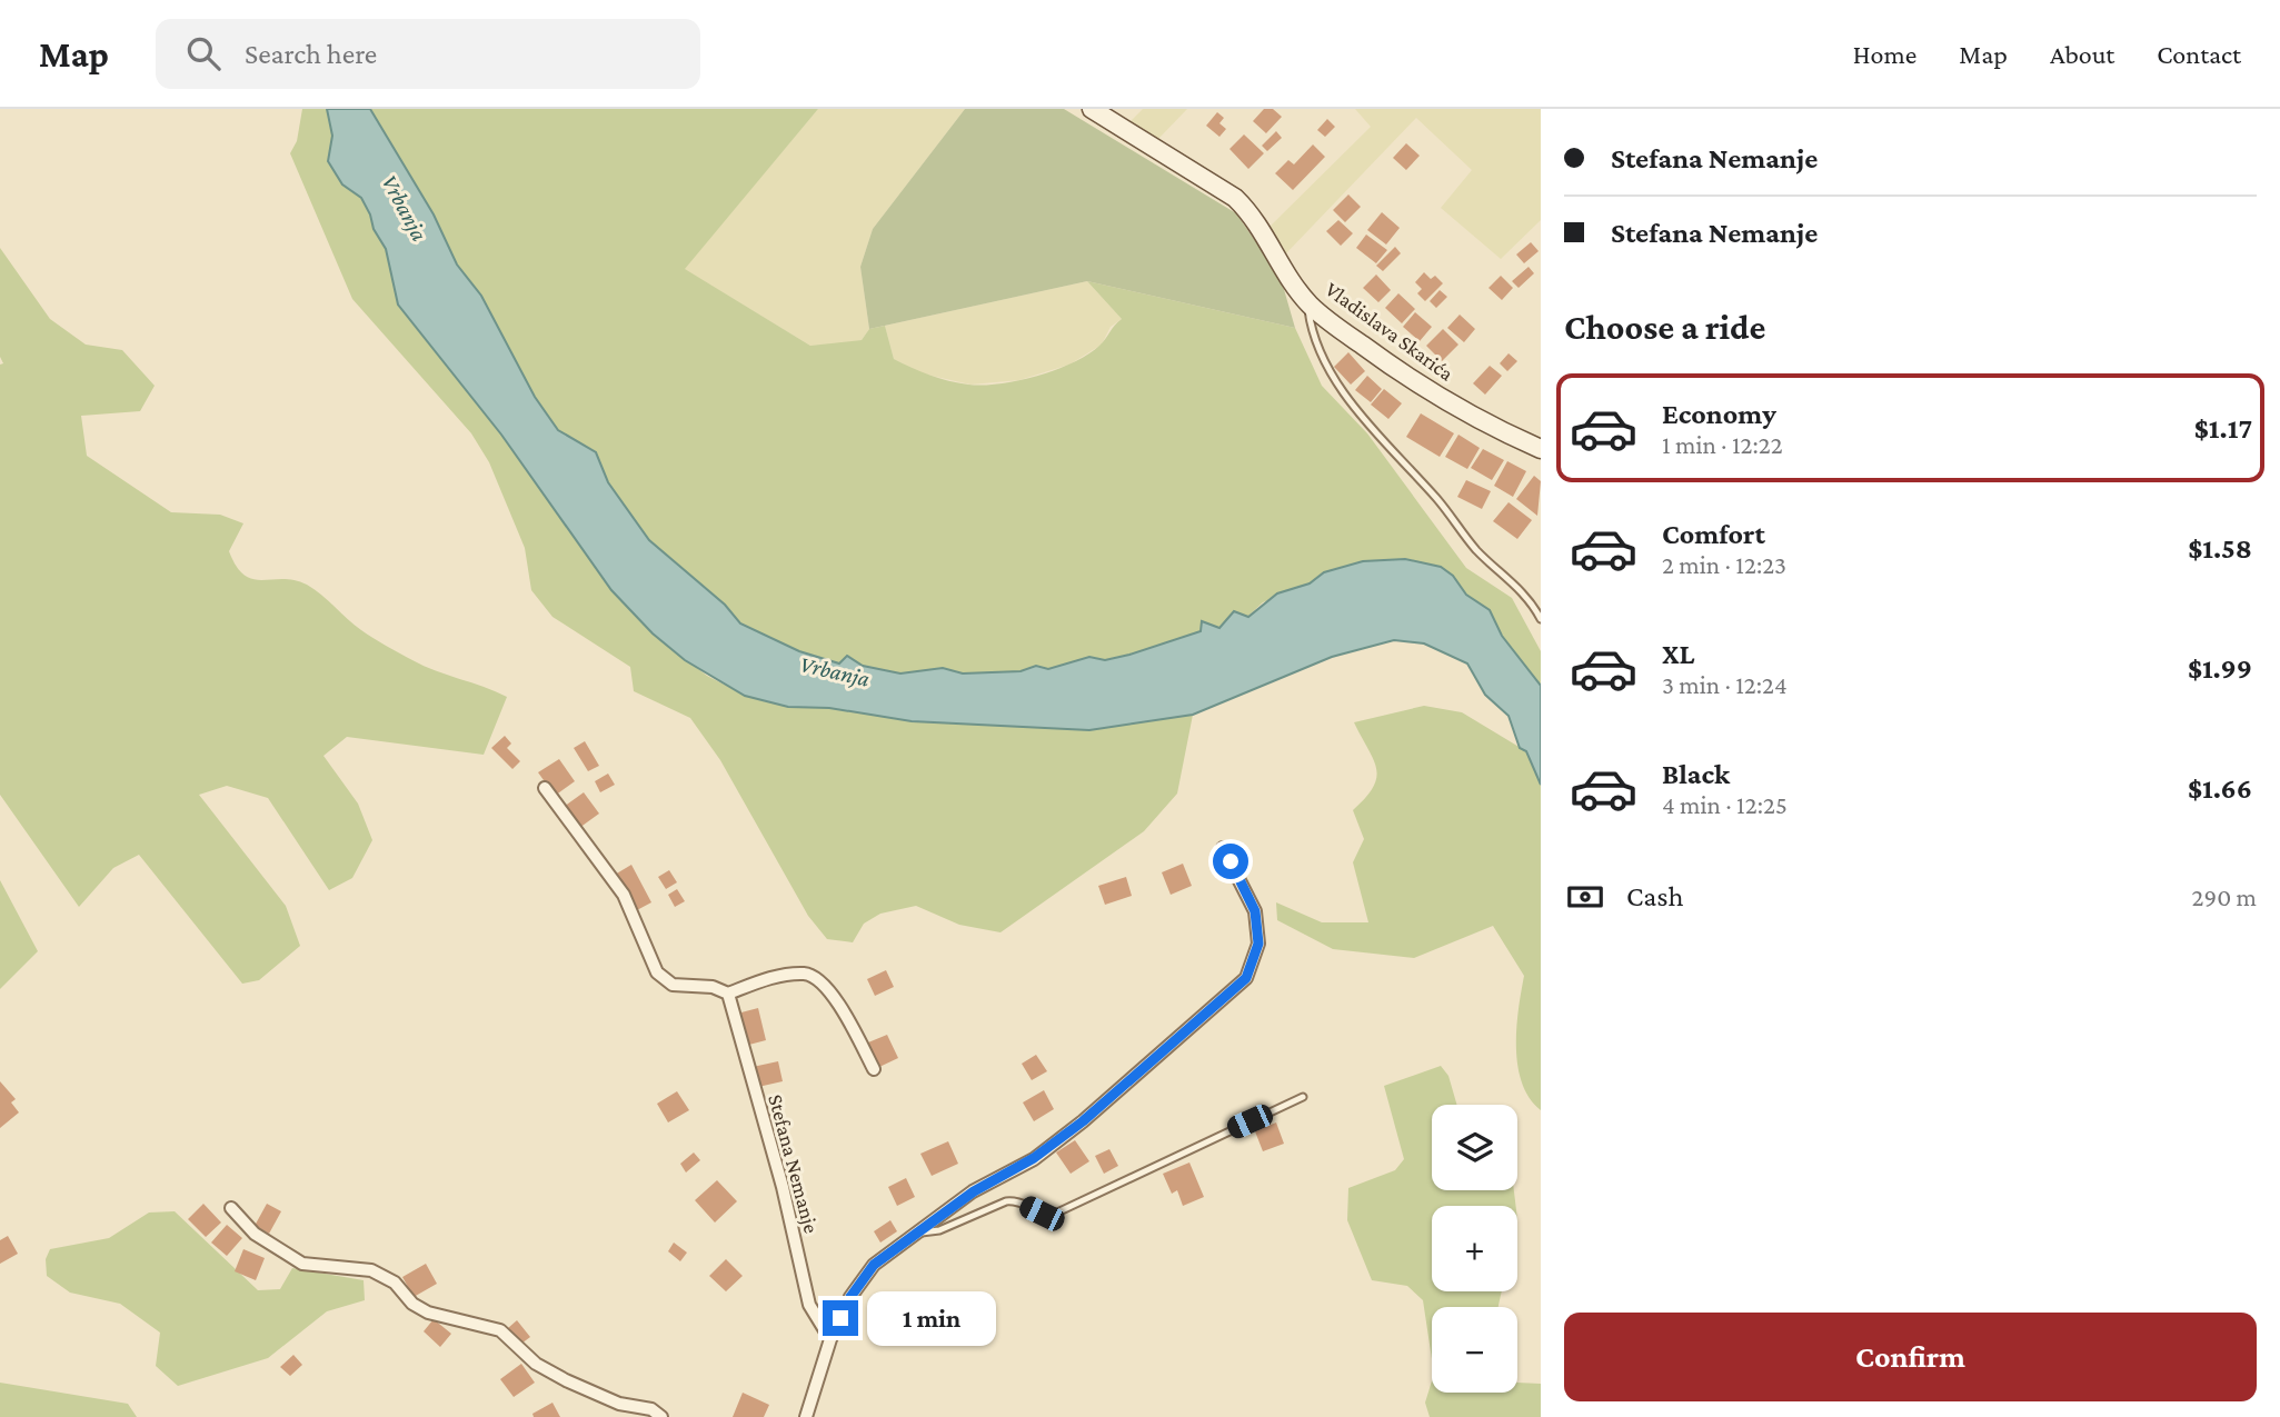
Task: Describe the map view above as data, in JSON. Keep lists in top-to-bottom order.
{
  "streets": {
    "street": ["Vladislava Skarića", "Stefana Nemanje"]
  },
  "water": ["Vrbanja"],
  "page": {
    "header": "Map",
    "search": "Search here",
    "nav": [
      "Home",
      "Map",
      "About",
      "Contact"
    ],
    "banner": ["Stefana Nemanje", "Stefana Nemanje"],
    "heading": "Choose a ride",
    "list": [
      {
        "name": "Economy",
        "note": "1 min · 12:22",
        "value": "$1.17"
      },
      {
        "name": "Comfort",
        "note": "2 min · 12:23",
        "value": "$1.58"
      },
      {
        "name": "XL",
        "note": "3 min · 12:24",
        "value": "$1.99"
      },
      {
        "name": "Black",
        "note": "4 min · 12:25",
        "value": "$1.66"
      }
    ],
    "pay": ["Cash", "290 m"],
    "map_buttons": ["+", "−"],
    "bubble": "1 min",
    "buttons": "Confirm"
  }
}
